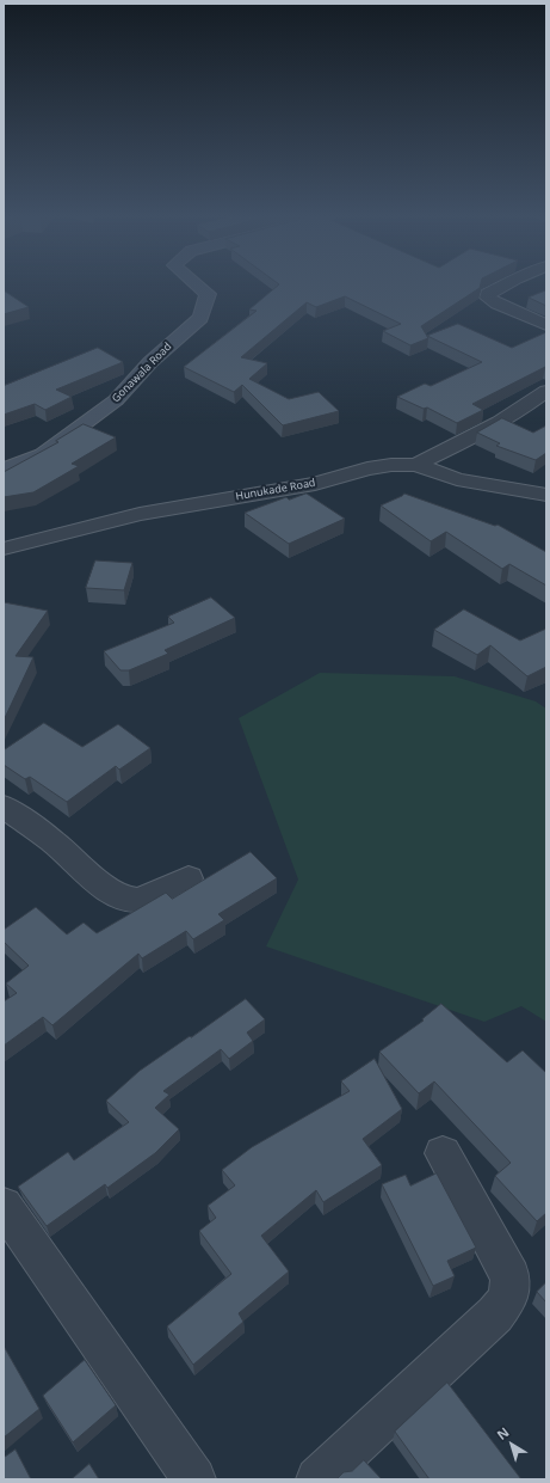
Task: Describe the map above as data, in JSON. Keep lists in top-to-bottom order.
{
  "streets": {
    "street": ["Gonawala Road", "Hunukade Road"]
  },
  "north": "top left"
}
